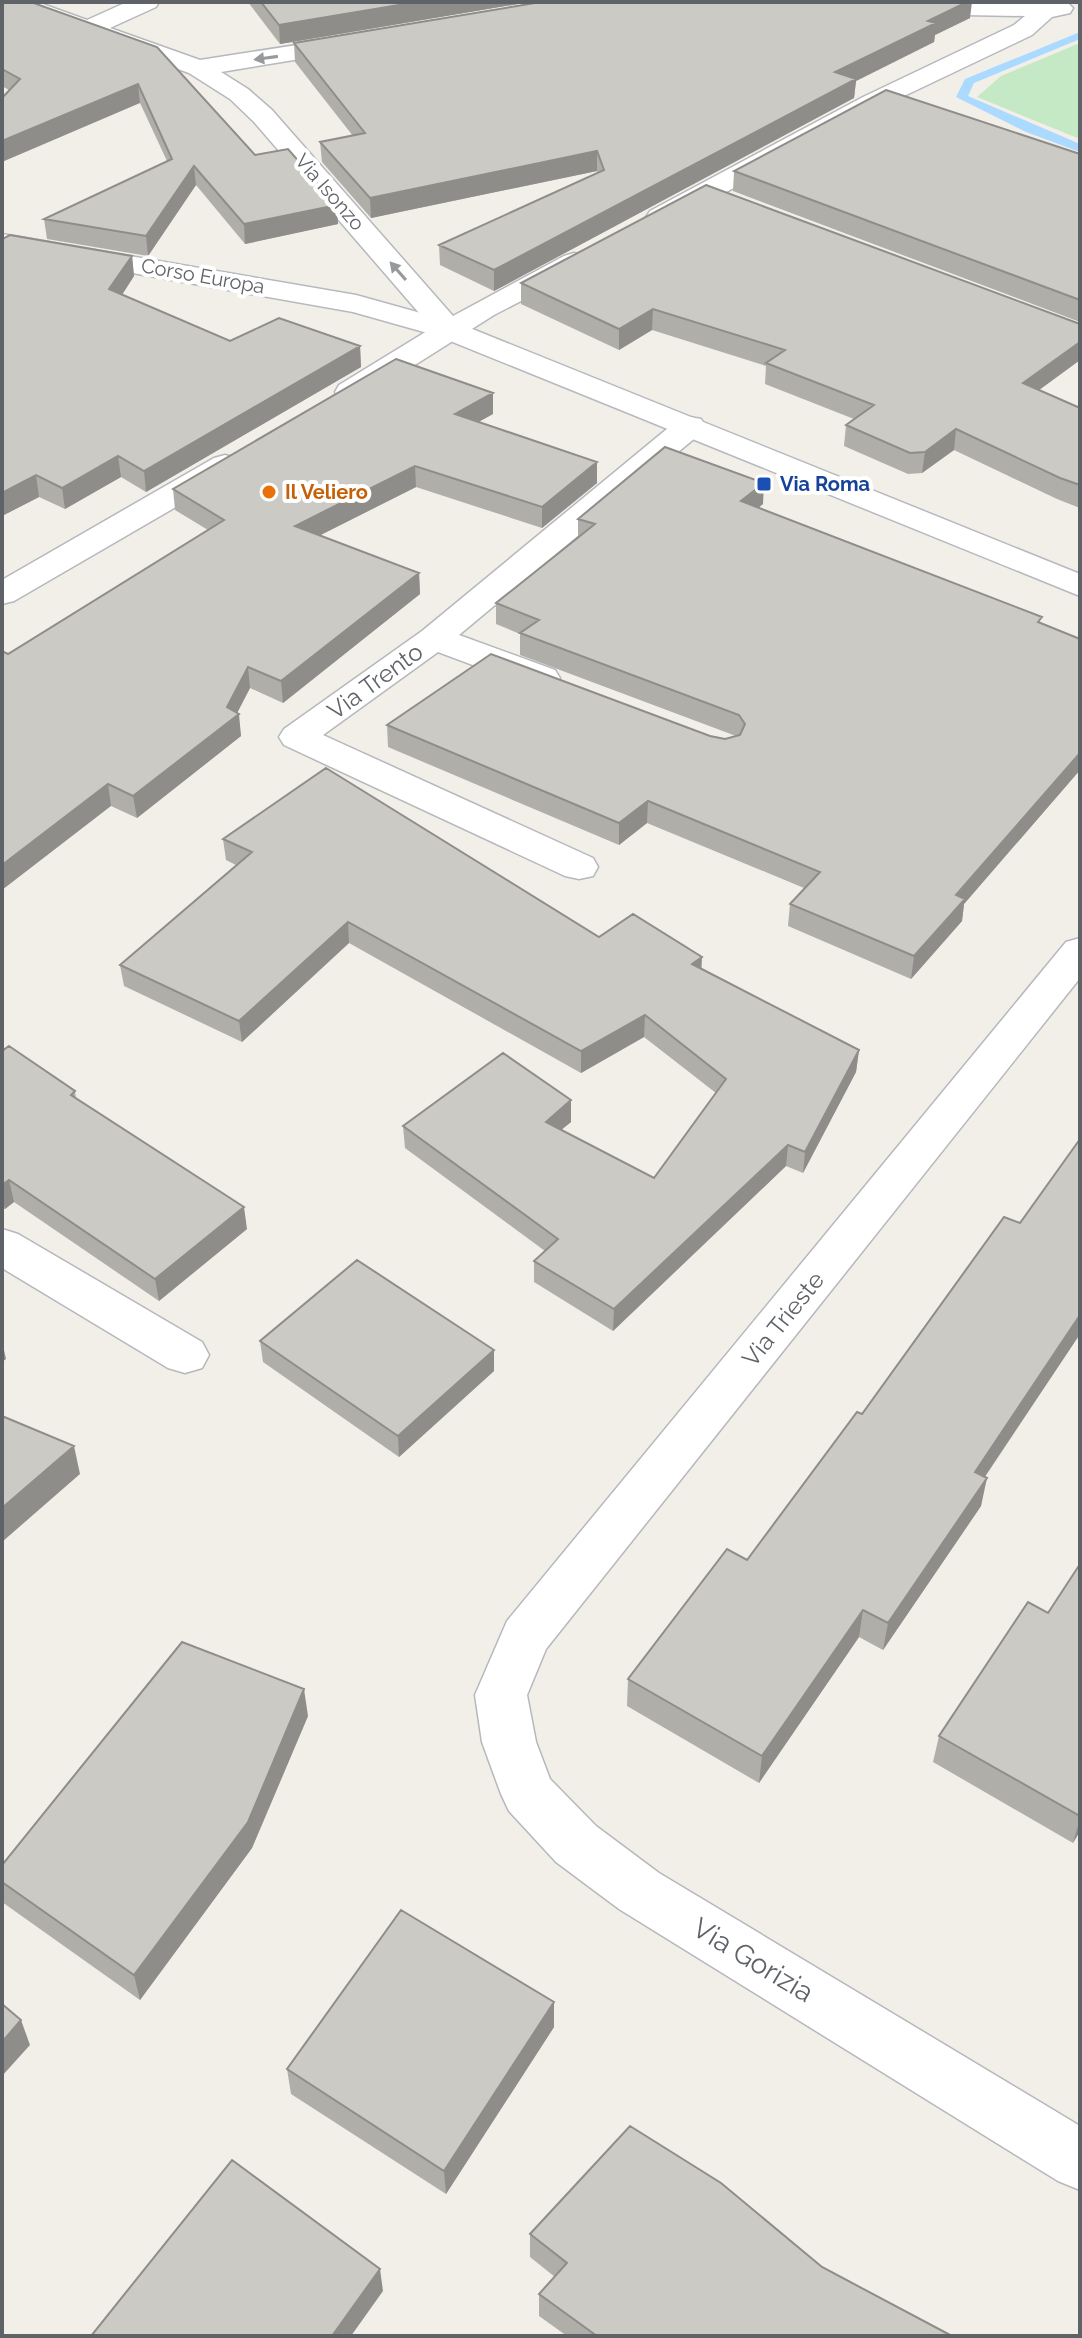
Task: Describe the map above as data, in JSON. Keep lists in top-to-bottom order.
{
  "streets": {
    "street": [
      "Via Isonzo",
      "Corso Europa",
      "Via Trento",
      "Via Trieste",
      "Via Gorizia"
    ]
  },
  "crossings": [
    ["Via Isonzo", "Corso Europa"],
    ["Via Trieste", "Via Gorizia"]
  ],
  "one_way": ["Via Isonzo"],
  "places": {
    "transit": ["Via Roma"],
    "other": ["Il Veliero"]
  }
}
